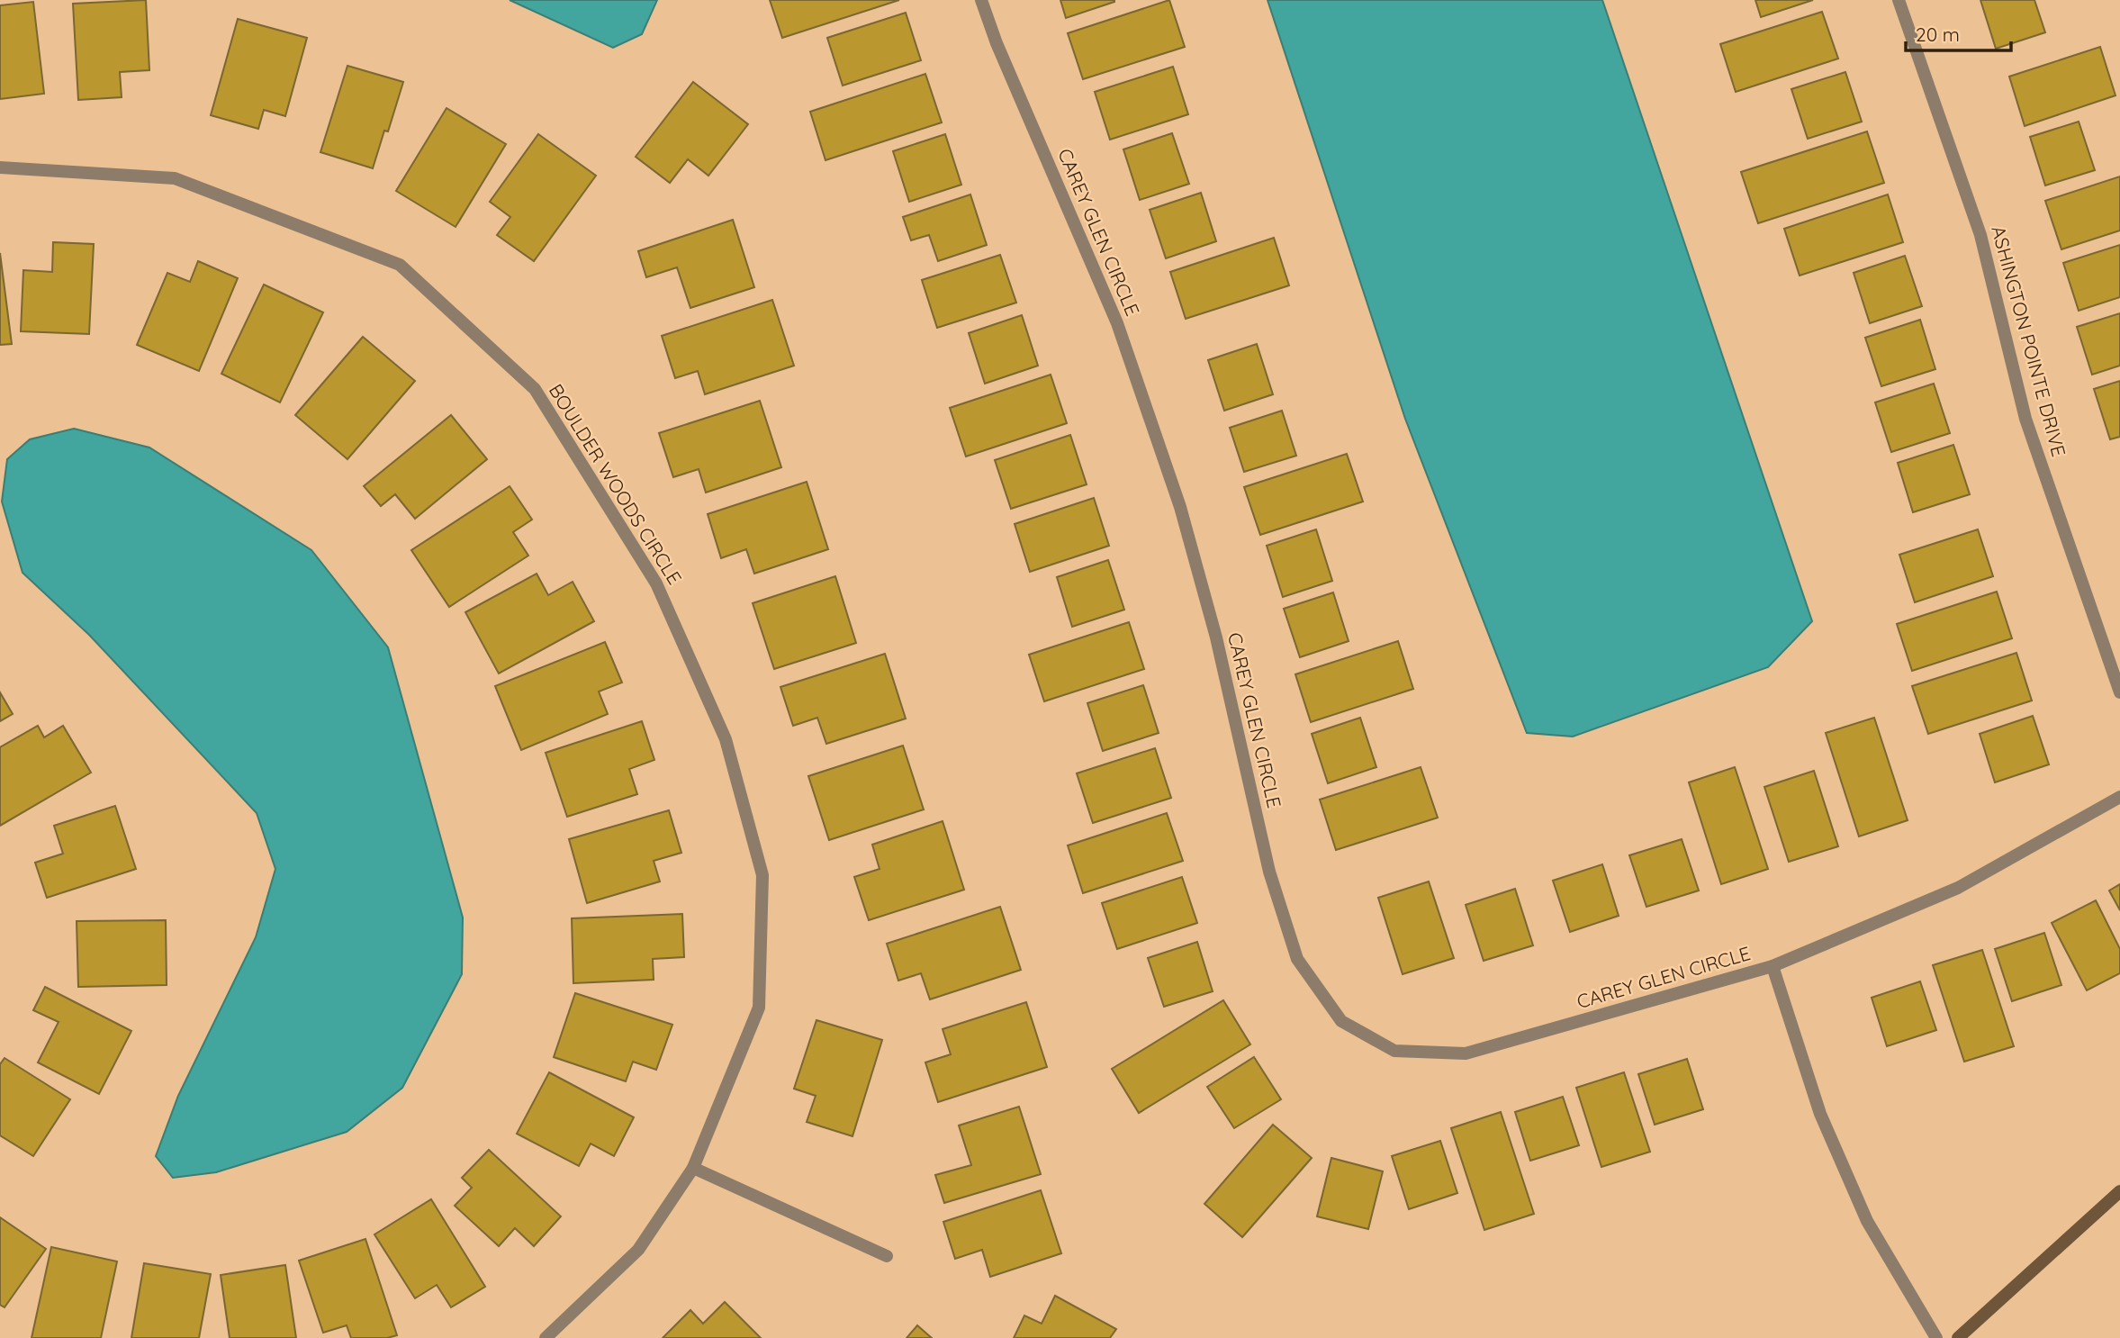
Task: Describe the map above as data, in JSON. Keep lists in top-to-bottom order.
{
  "streets": {
    "street": ["CAREY GLEN CIRCLE", "ASHINGTON POINTE DRIVE", "BOULDER WOODS CIRCLE"]
  },
  "scale_bar": "20 m"
}
